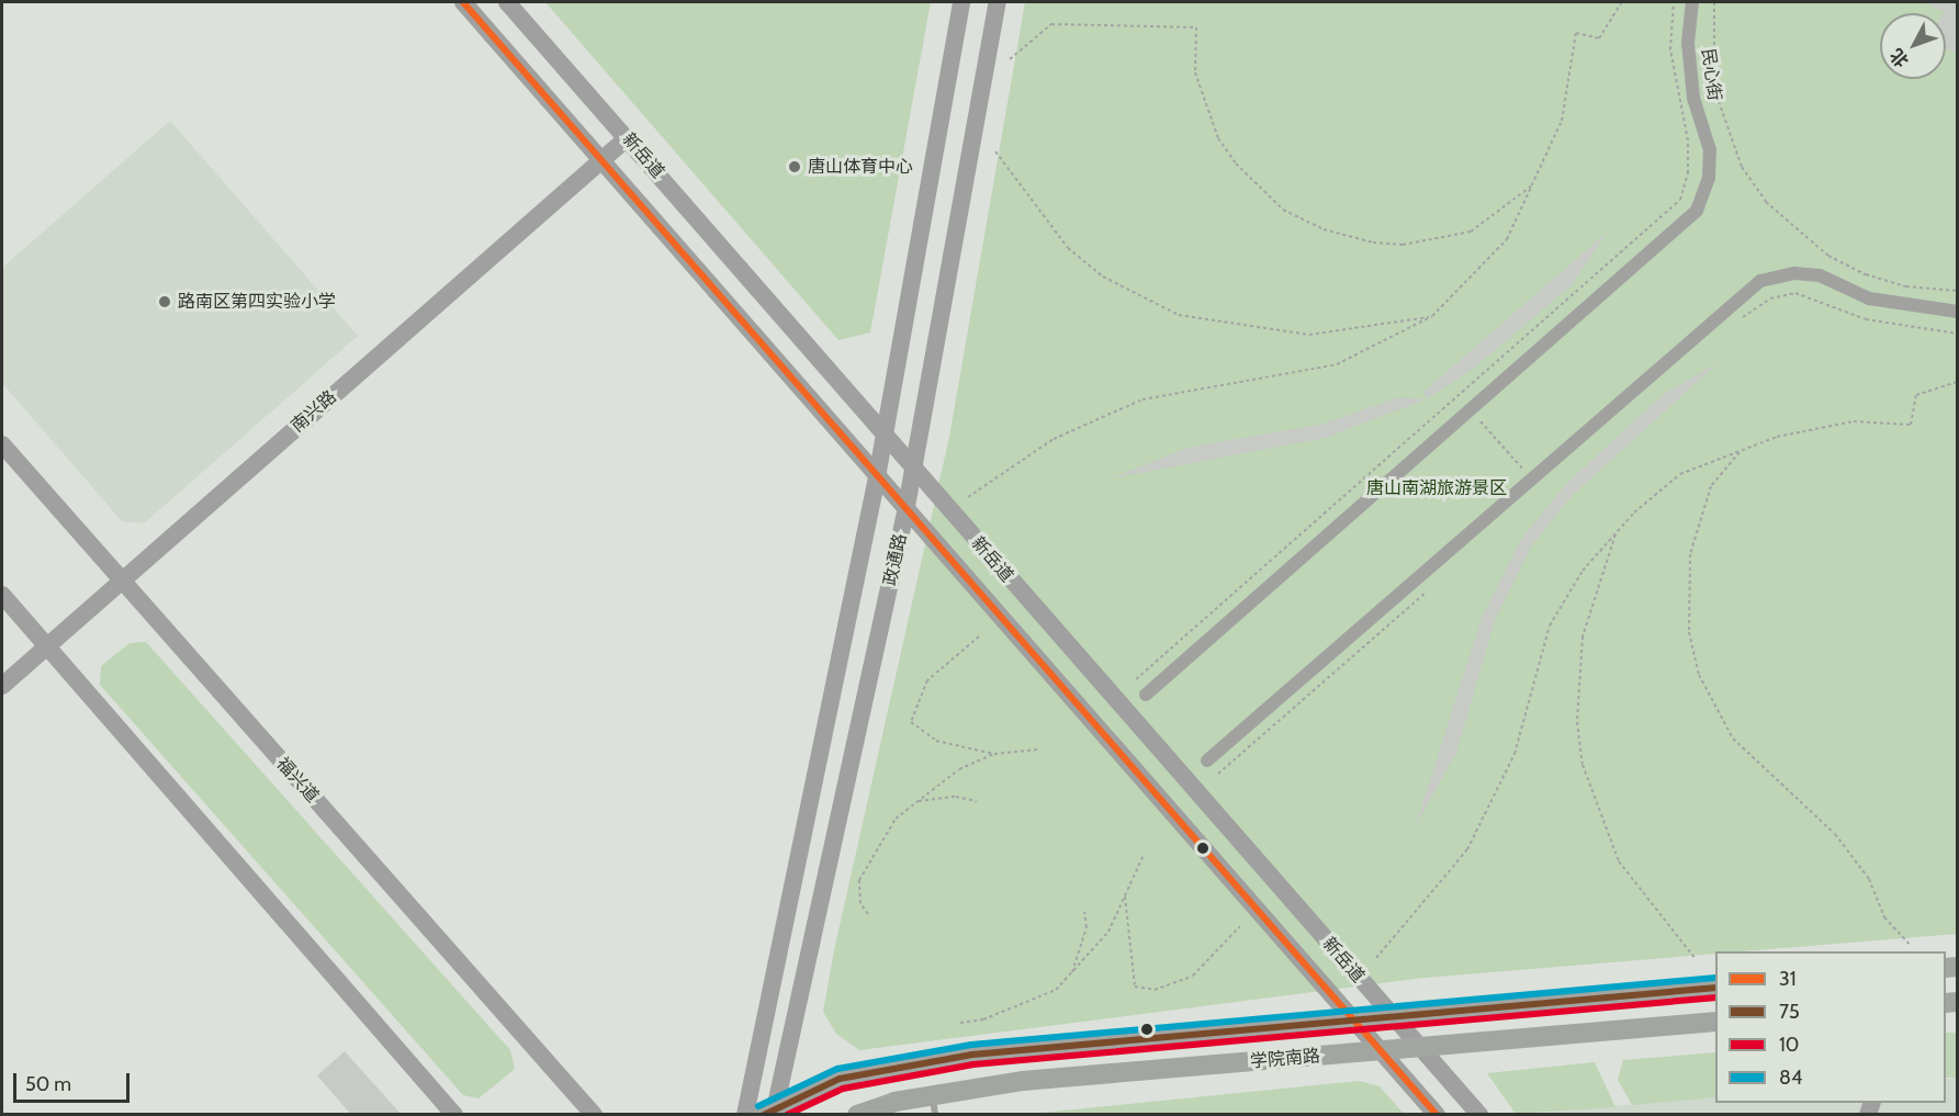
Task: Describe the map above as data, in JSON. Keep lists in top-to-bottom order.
{
  "streets": {
    "main road": [
      "新岳道",
      "南兴路",
      "政通路",
      "福兴道",
      "学院南路"
    ],
    "street": ["民心街"]
  },
  "crossings": [
    ["新岳道", "南兴路"],
    ["新岳道", "政通路"],
    ["新岳道", "学院南路"],
    ["南兴路", "福兴道"],
    ["政通路", "学院南路"]
  ],
  "parks": ["唐山南湖旅游景区"],
  "places": ["唐山体育中心", "路南区第四实验小学"],
  "lines": [
    "transit line 31",
    "transit line 84",
    "transit line 75",
    "transit line 10"
  ],
  "legend": [
    "31",
    "75",
    "10",
    "84"
  ],
  "scale_bar": "50 m",
  "north": "bottom left"
}
